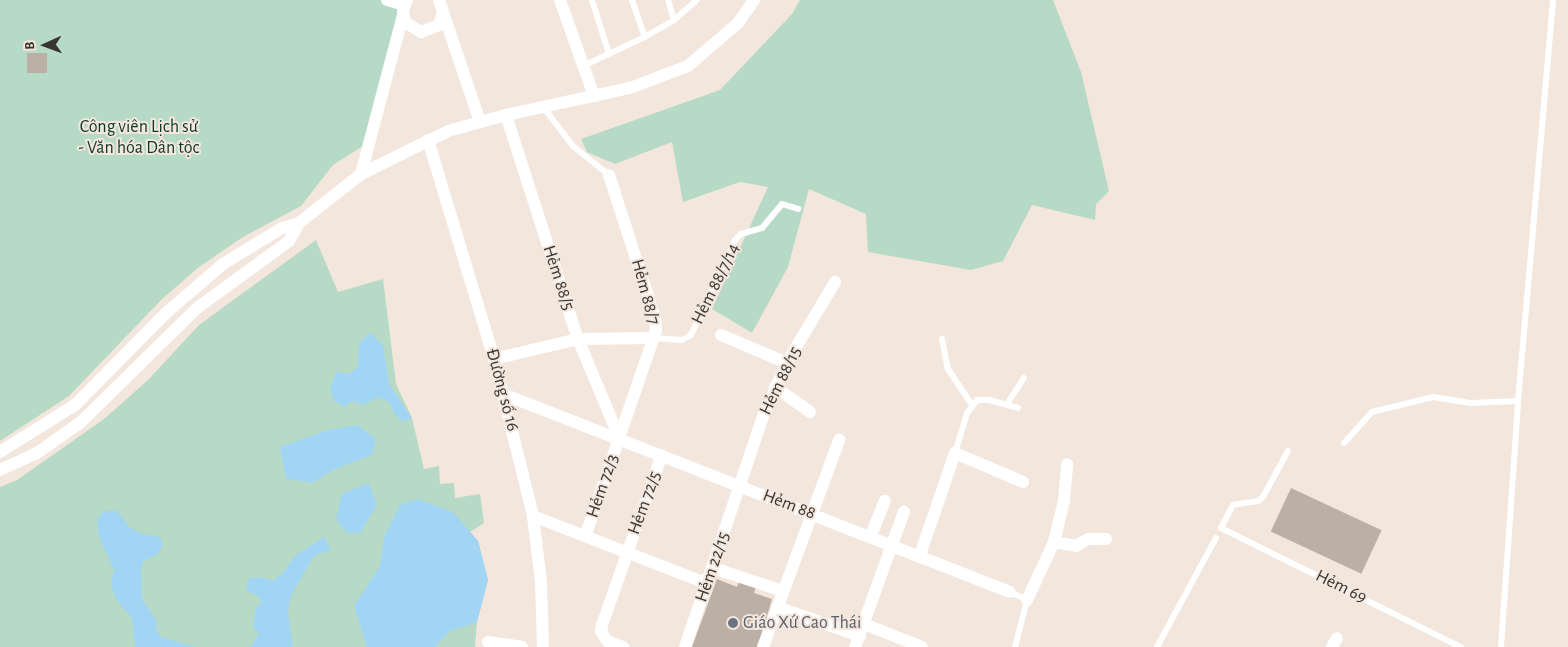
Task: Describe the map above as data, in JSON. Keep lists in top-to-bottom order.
{
  "streets": {
    "street": [
      "Hẻm 88/5",
      "Hẻm 88/7",
      "Hẻm 88/15",
      "Đường số 16",
      "Hẻm 72/3",
      "Hẻm 72/5",
      "Hẻm 88",
      "Hẻm 22/15"
    ],
    "lane": ["Hẻm 88/7/14", "Hẻm 69"]
  },
  "crossings": [
    ["Hẻm 88/5", "Hẻm 88/7"],
    ["Hẻm 88/5", "Hẻm 72/3"],
    ["Hẻm 88/5", "Hẻm 88"],
    ["Hẻm 88/7/14", "Hẻm 88/7"],
    ["Hẻm 88/7", "Hẻm 72/3"],
    ["Hẻm 88/7", "Hẻm 88"],
    ["Hẻm 88/15", "Hẻm 88"],
    ["Hẻm 88/15", "Hẻm 22/15"],
    ["Đường số 16", "Hẻm 88"],
    ["Hẻm 72/3", "Hẻm 88"],
    ["Hẻm 72/5", "Hẻm 88"],
    ["Hẻm 88", "Hẻm 22/15"]
  ],
  "parks": ["Công viên Lịch sử - Văn hóa Dân tộc"],
  "places": ["Giáo Xứ Cao Thái"],
  "north": "left"
}
